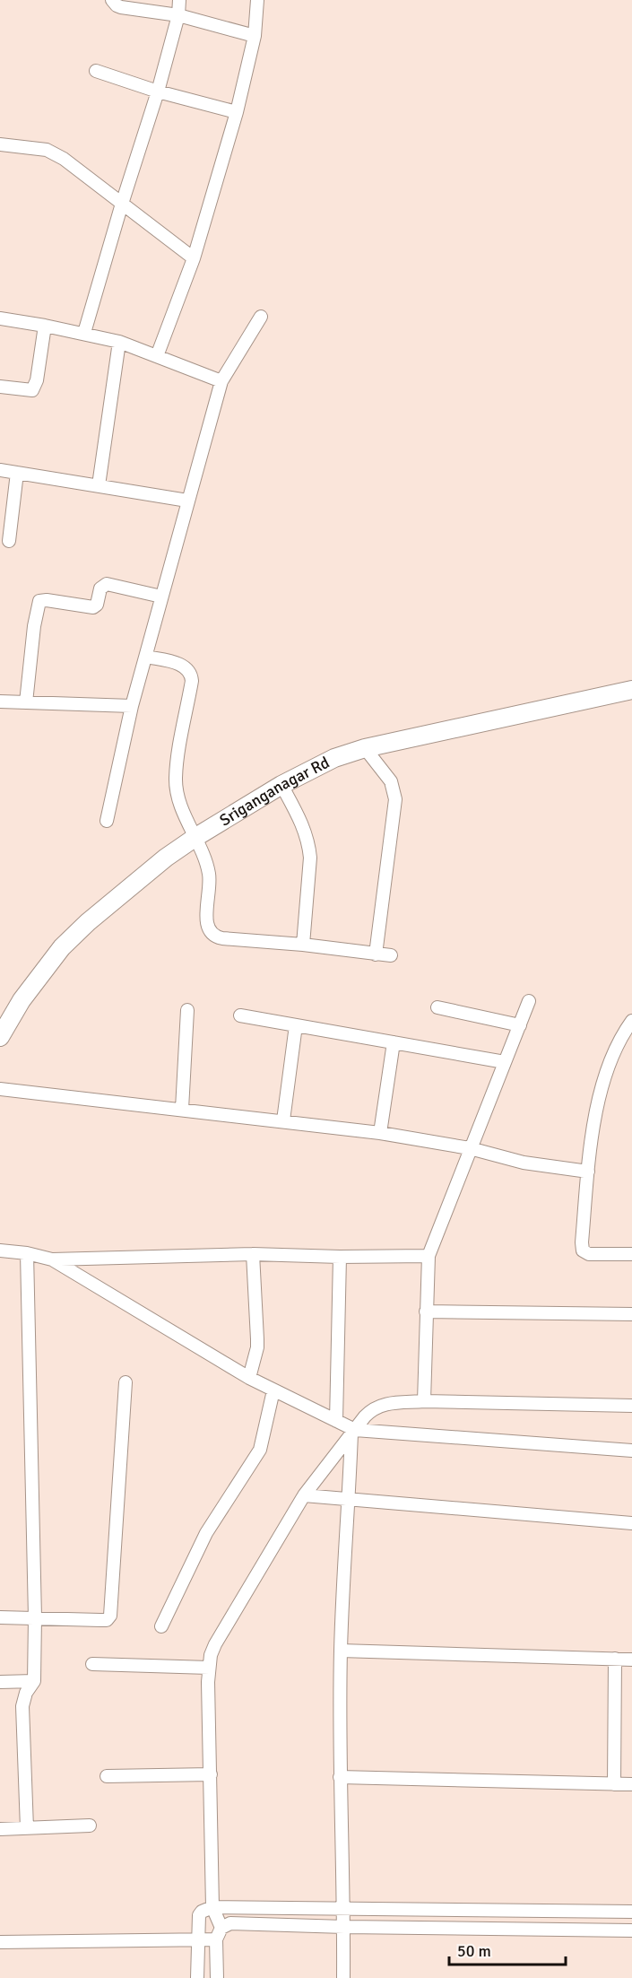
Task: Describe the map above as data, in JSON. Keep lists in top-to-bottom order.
{
  "streets": {
    "main road": ["Sriganganagar Rd"]
  },
  "scale_bar": "50 m"
}
